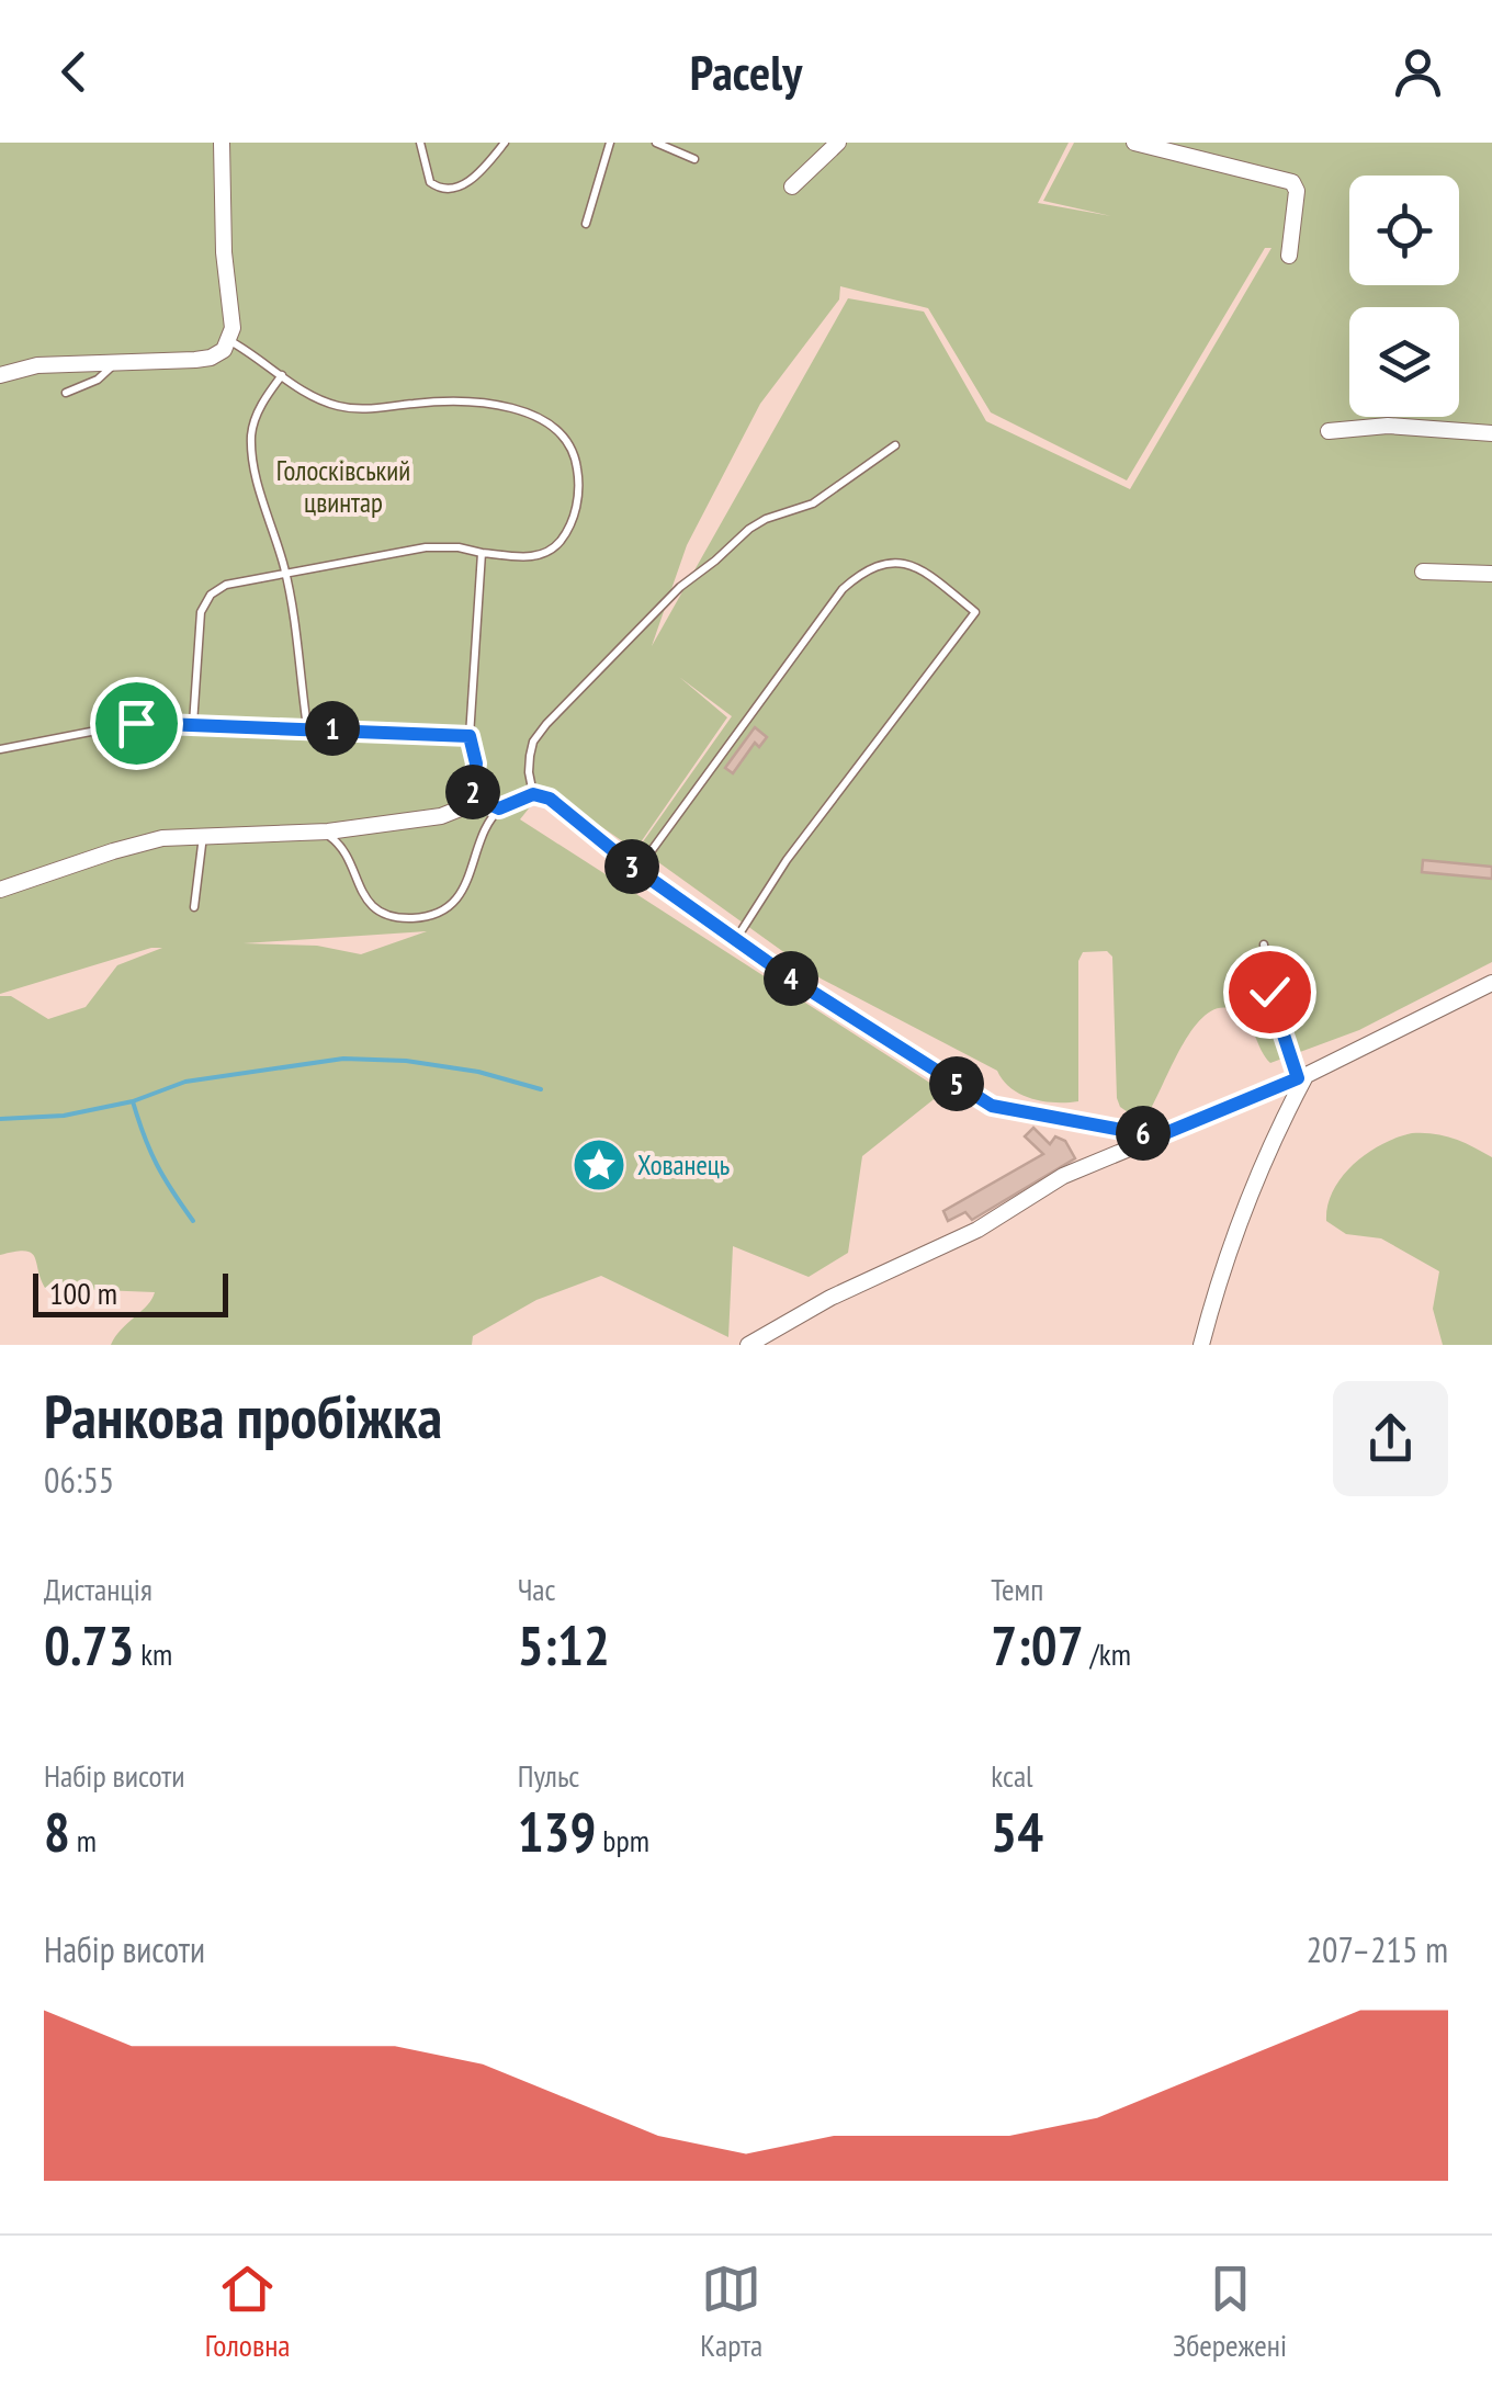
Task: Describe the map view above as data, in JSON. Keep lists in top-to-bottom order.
{
  "parks": ["Голосківський цвинтар"],
  "places": {
    "place": ["Хованець"]
  },
  "scale_bar": "100 m",
  "page": {
    "header": "Pacely",
    "pins": [
      "1",
      "2",
      "3",
      "4",
      "5",
      "6"
    ],
    "scale": "100 m",
    "heading": ["Ранкова пробіжка", "06:55"],
    "stats": [
      ["Дистанція", "0.73 km"],
      ["Час", "5:12"],
      ["Темп", "7:07 /km"],
      ["Набір висоти", "8 m"],
      ["Пульс", "139 bpm"],
      ["kcal", "54"]
    ],
    "chart": ["Набір висоти", "207–215 m"],
    "tabs": ["Головна", "Карта", "Збережені"]
  }
}
